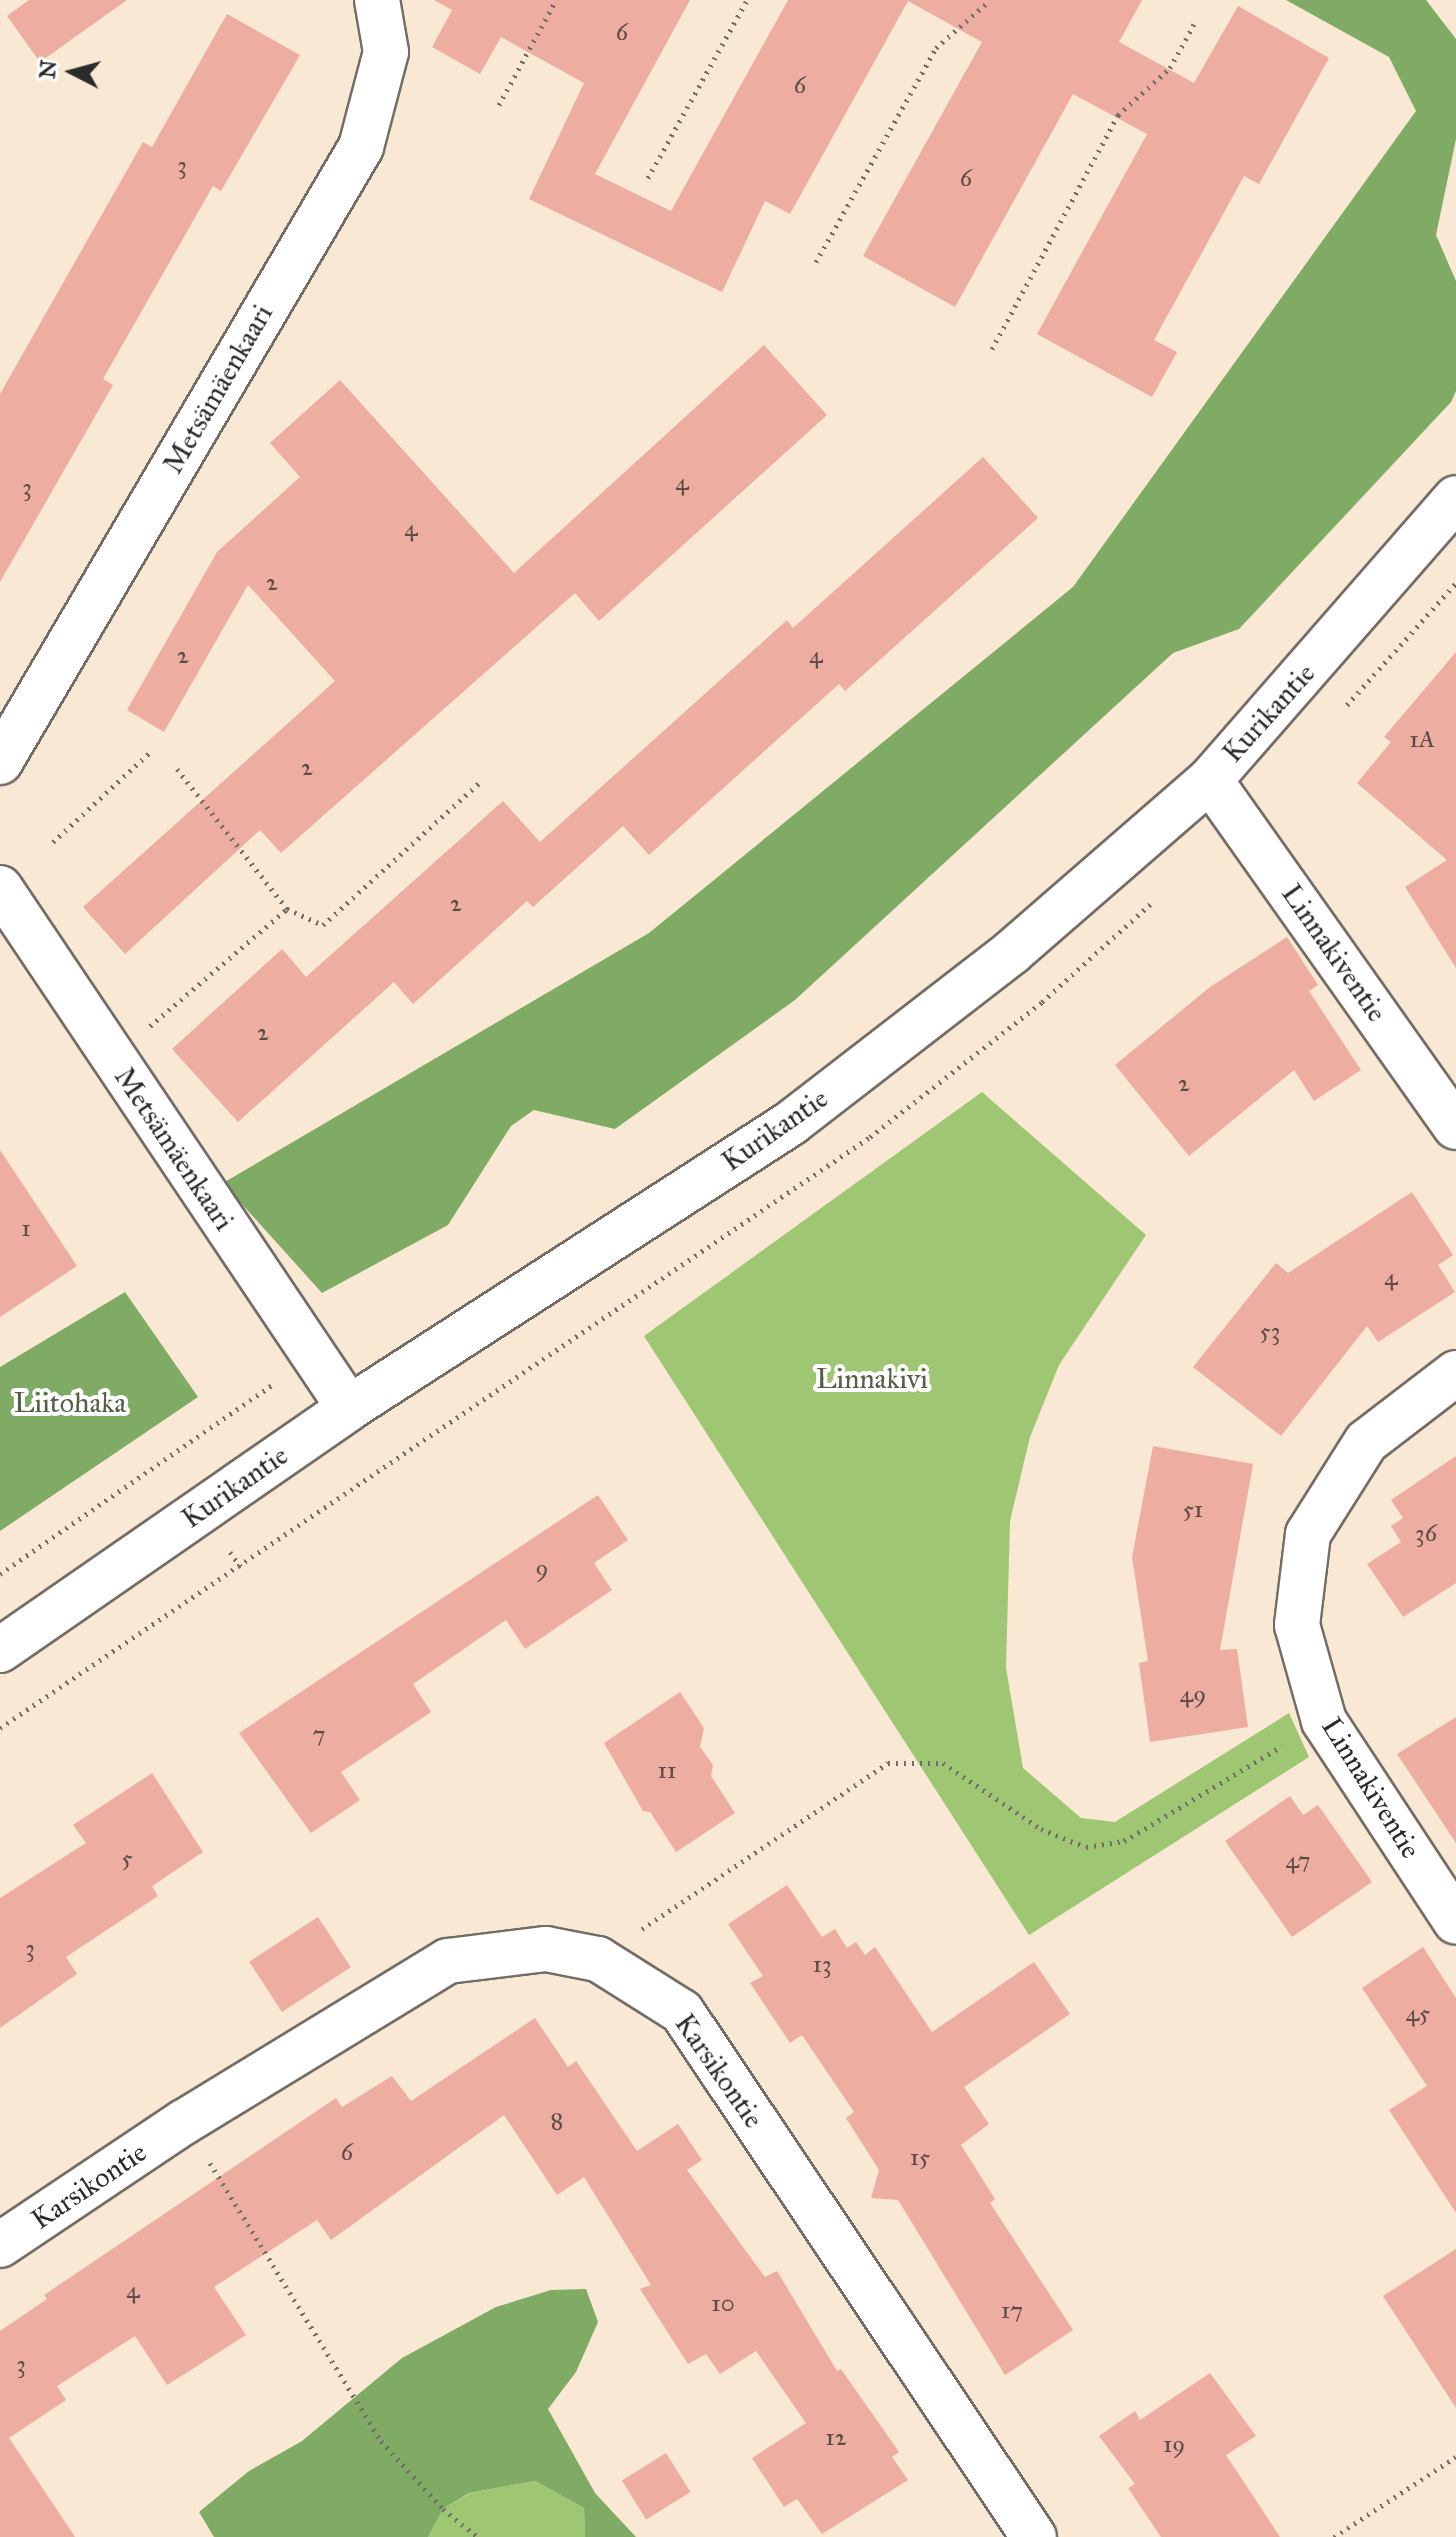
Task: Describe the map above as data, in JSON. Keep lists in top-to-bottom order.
{
  "streets": {
    "street": [
      "Metsämäenkaari",
      "Kurikantie",
      "Linnakiventie",
      "Karsikontie"
    ]
  },
  "crossings": [
    ["Metsämäenkaari", "Kurikantie"],
    ["Kurikantie", "Linnakiventie"]
  ],
  "parks": ["Linnakivi", "Liitohaka"],
  "house_numbers": [
    "6",
    "6",
    "3",
    "6",
    "4",
    "3",
    "4",
    "2",
    "2",
    "4",
    "1A",
    "2",
    "2",
    "2",
    "2",
    "1",
    "4",
    "53",
    "51",
    "36",
    "9",
    "49",
    "7",
    "11",
    "5",
    "47",
    "3",
    "13",
    "45",
    "8",
    "6",
    "15",
    "4",
    "10",
    "17",
    "3",
    "12",
    "19"
  ],
  "north": "left"
}
